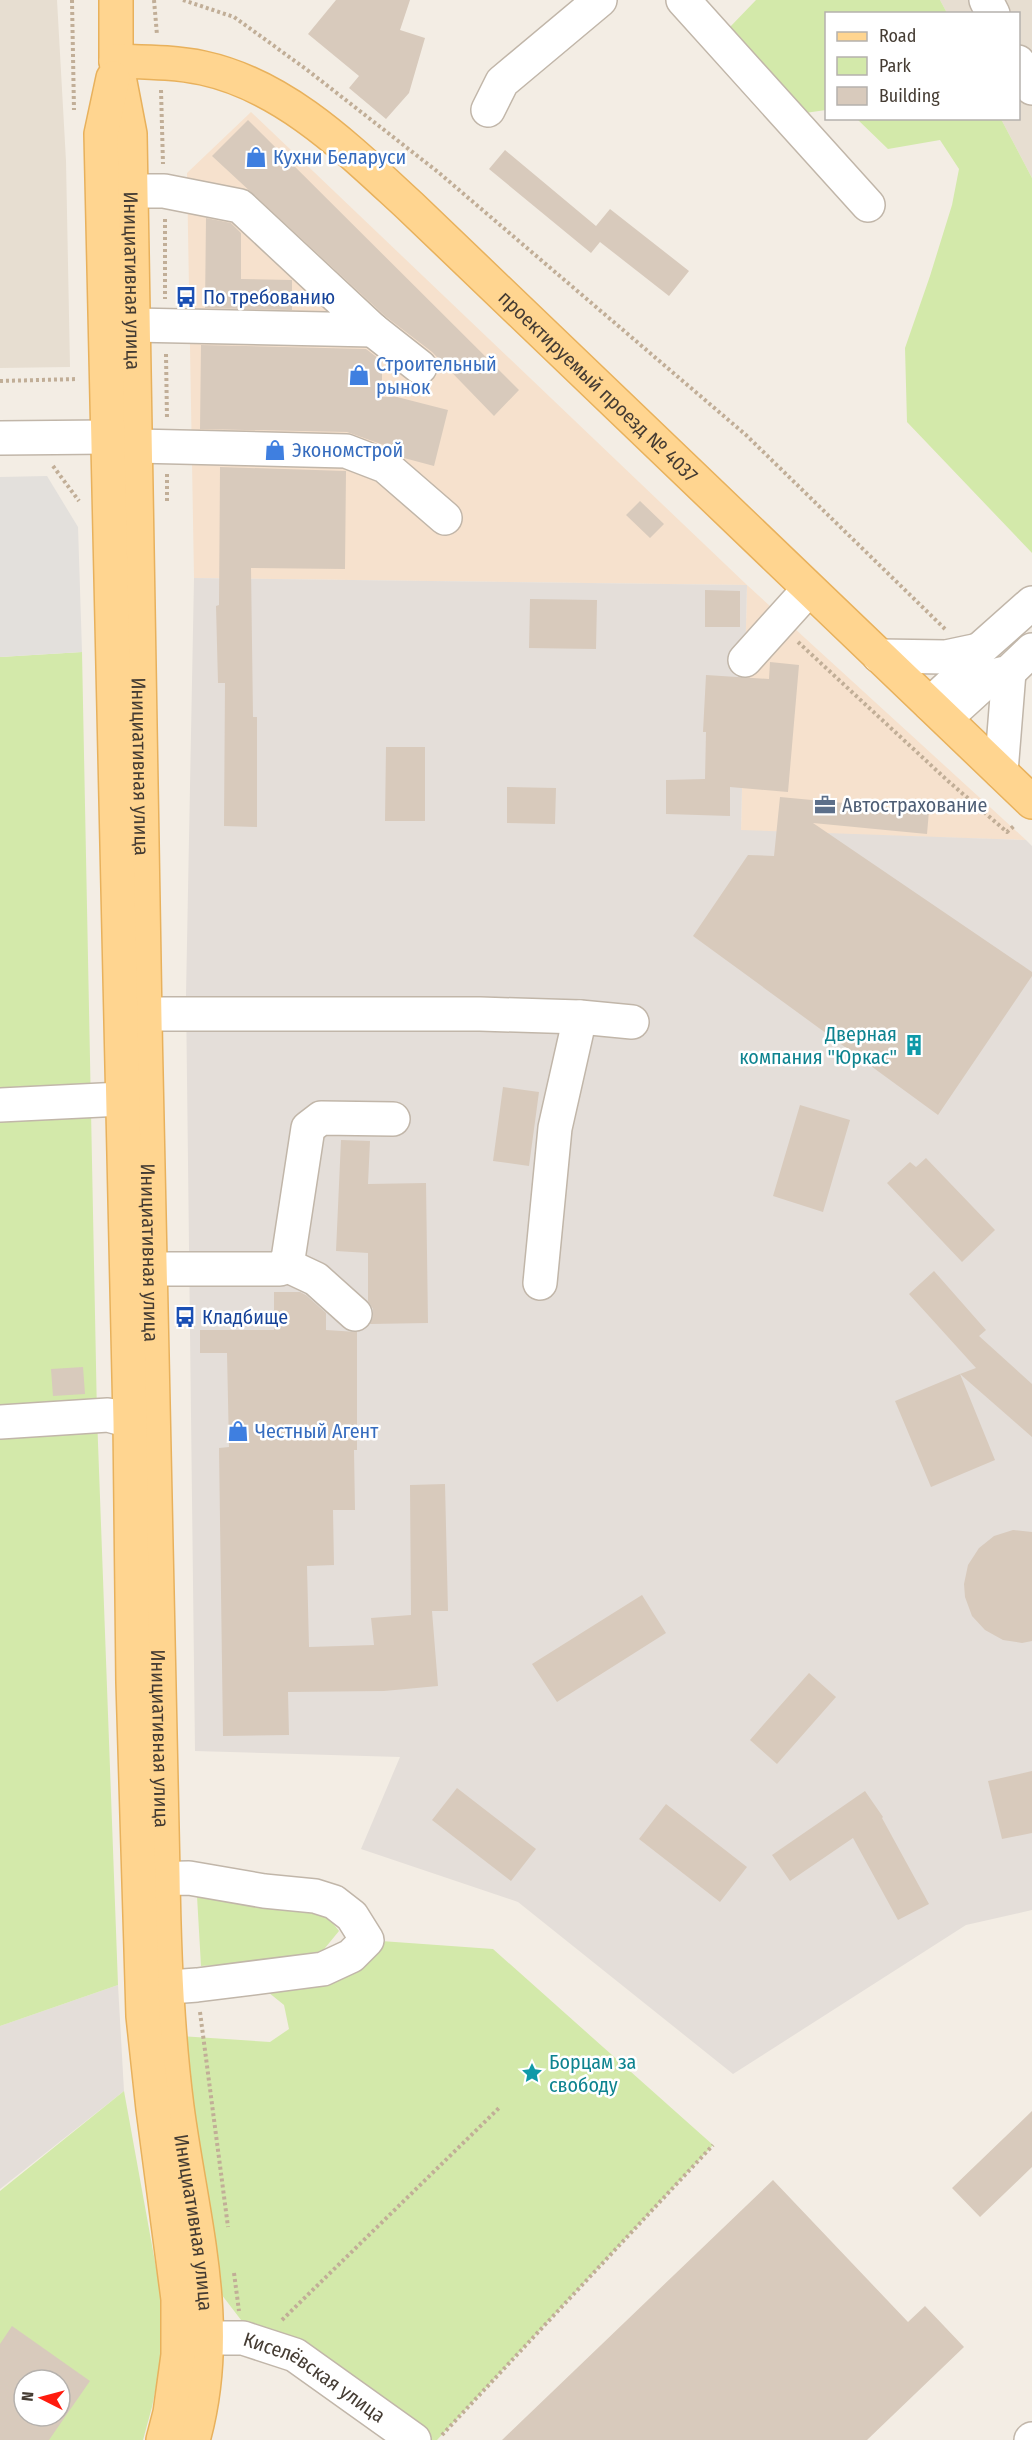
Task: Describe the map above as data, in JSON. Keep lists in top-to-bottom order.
{
  "streets": {
    "main road": ["Инициативная улица", "проектируемый проезд № 4037"],
    "street": ["Киселёвская улица"]
  },
  "crossings": [
    ["Инициативная улица", "проектируемый проезд № 4037"],
    ["Инициативная улица", "Киселёвская улица"]
  ],
  "places": {
    "shop": [
      "Кухни Беларуси",
      "Строительный рынок",
      "Экономстрой",
      "Честный Агент"
    ],
    "bus stop": ["По требованию", "Кладбище"],
    "office": ["Автострахование"],
    "building": ["Дверная компания \"Юркас\""],
    "place": ["Борцам за свободу"]
  },
  "legend": ["Road", "Park", "Building"],
  "north": "left"
}
